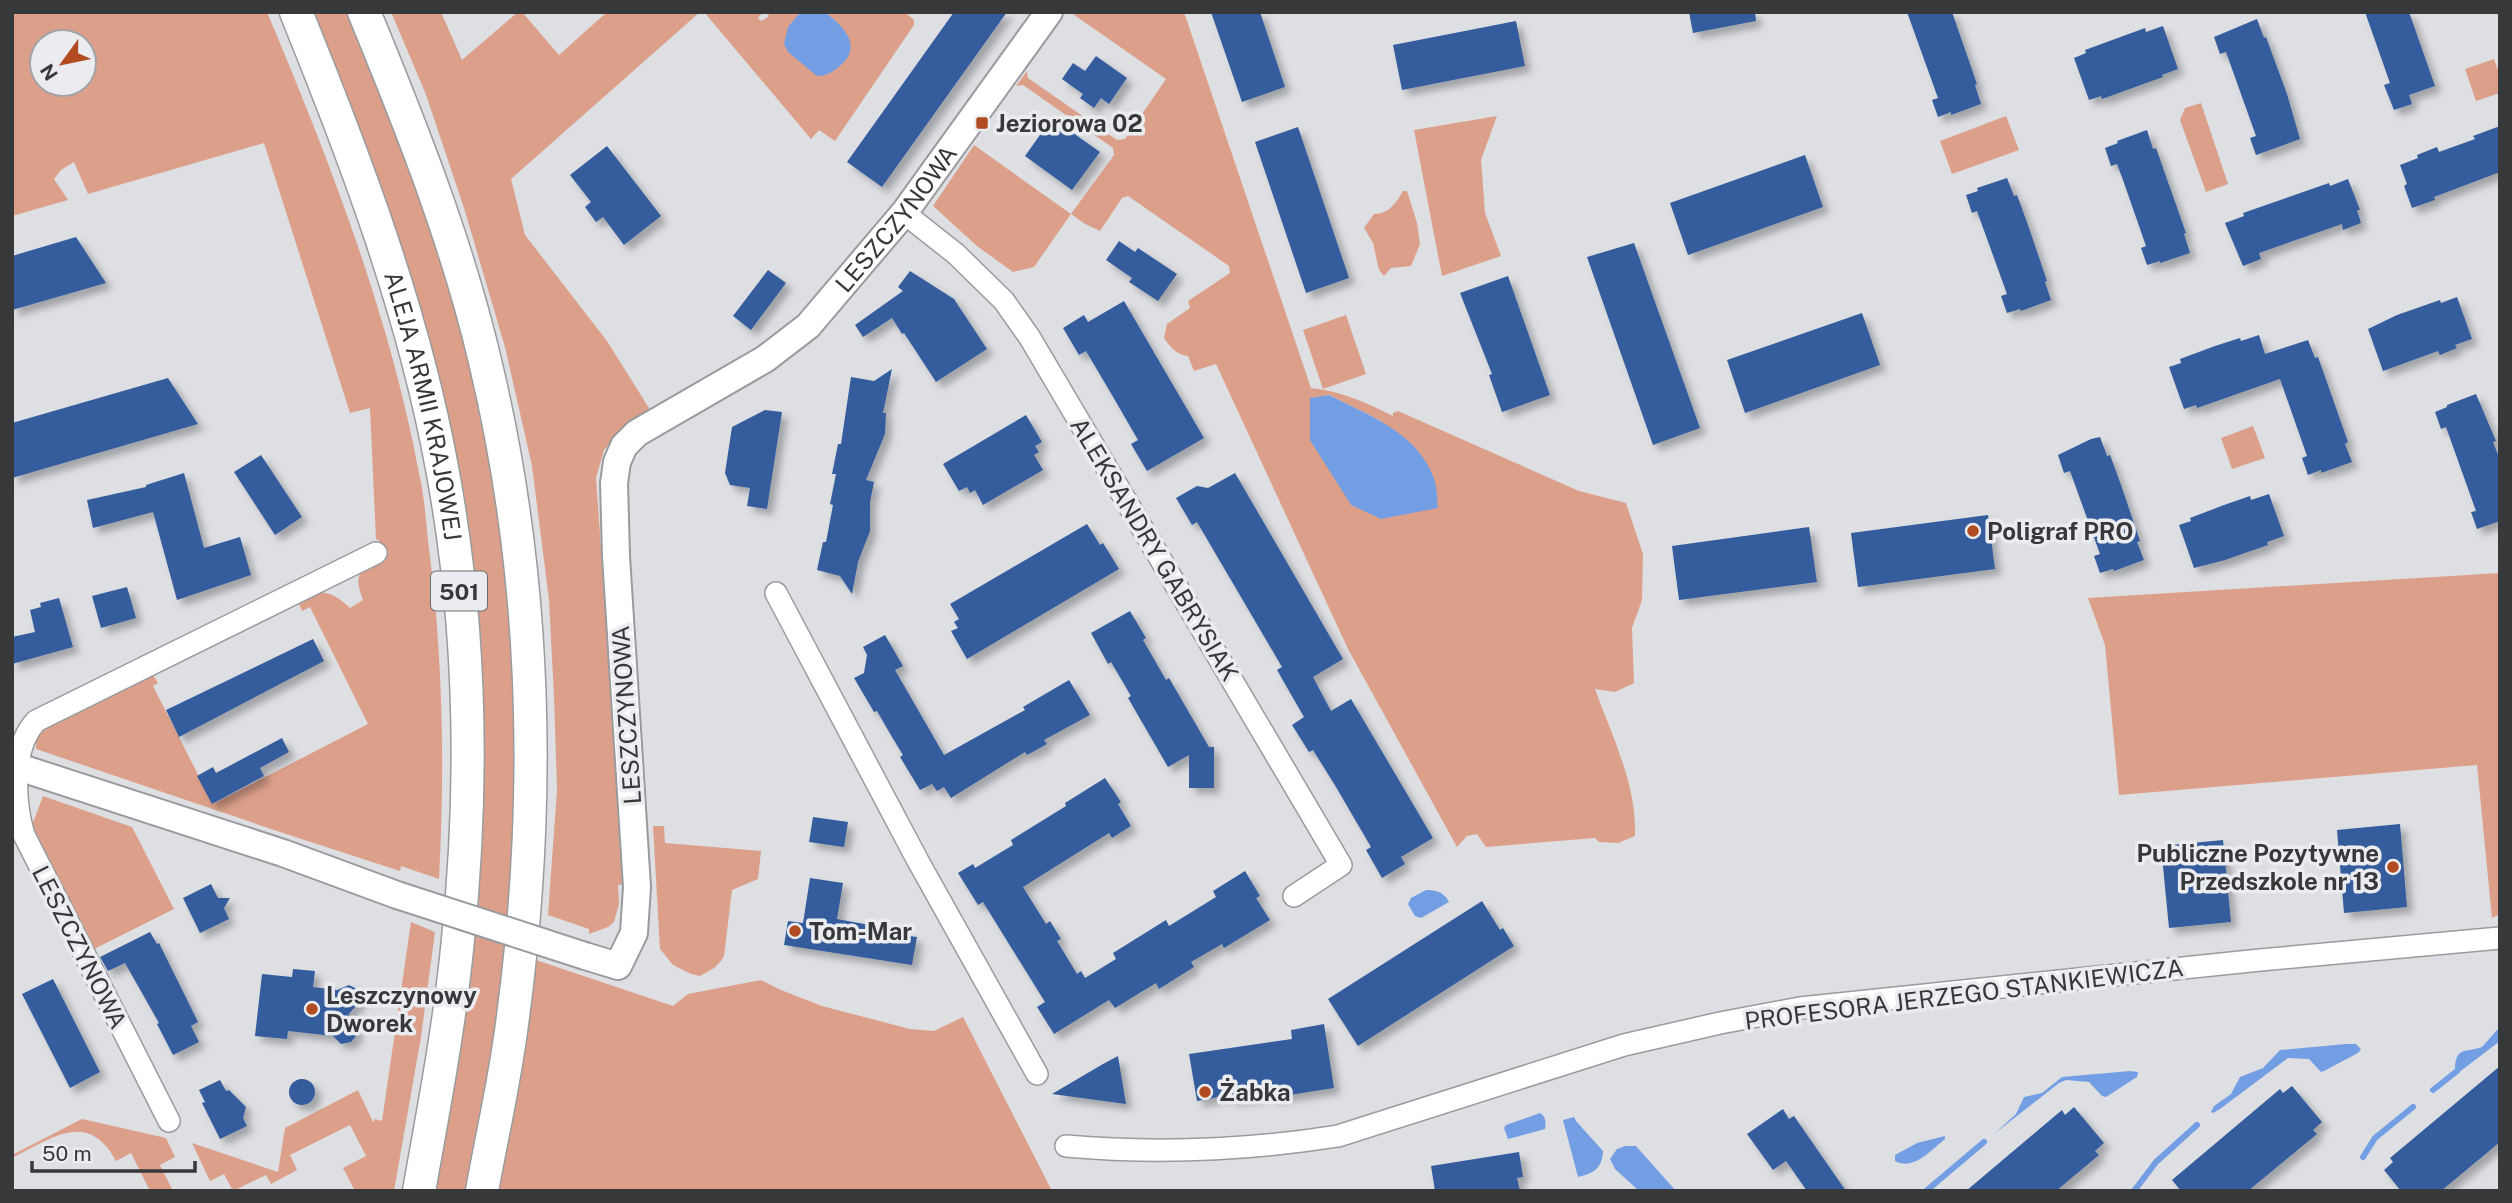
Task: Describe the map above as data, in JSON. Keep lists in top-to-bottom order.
{
  "streets": {
    "main road": ["ALEJA ARMII KRAJOWEJ", "501"],
    "street": ["LESZCZYNOWA", "ALEKSANDRY GABRYSIAK", "PROFESORA JERZEGO STANKIEWICZA"]
  },
  "crossings": [
    ["LESZCZYNOWA", "ALEKSANDRY GABRYSIAK"]
  ],
  "places": {
    "transit": ["Jeziorowa 02"],
    "other": [
      "Poligraf PRO",
      "Publiczne Pozytywne Przedszkole nr 13",
      "Tom-Mar",
      "Leszczynowy Dworek",
      "Żabka"
    ]
  },
  "scale_bar": "50 m",
  "north": "bottom left"
}
